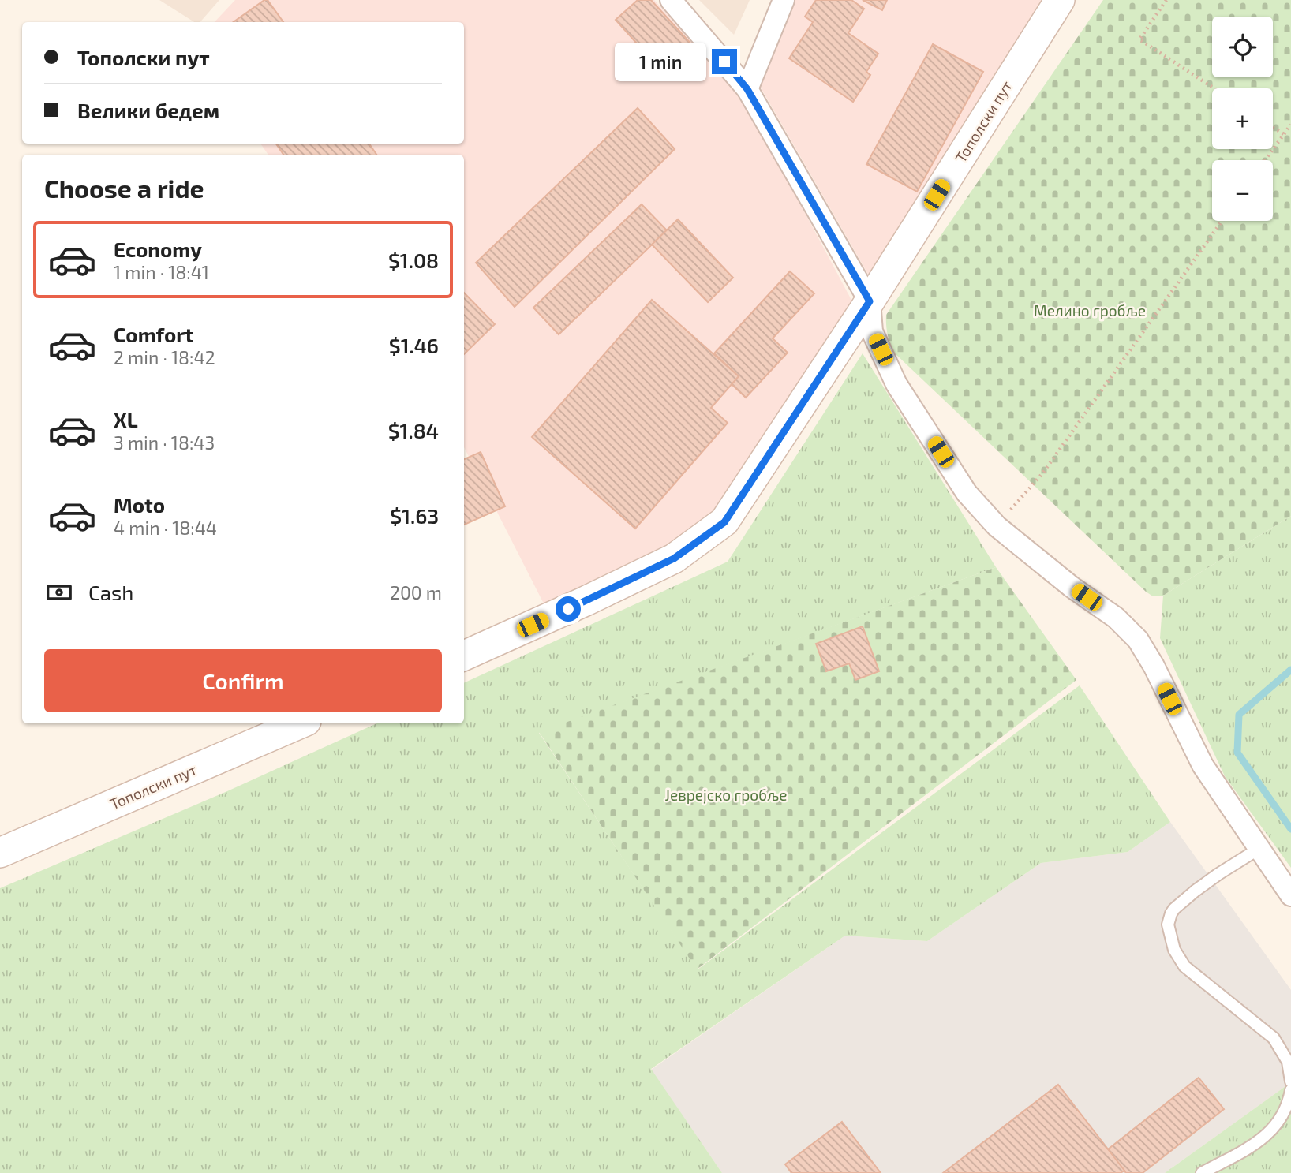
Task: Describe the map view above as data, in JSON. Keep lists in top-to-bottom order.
{
  "streets": {
    "street": ["Тополски пут"]
  },
  "parks": ["Мелино гробље", "Јеврејско гробље"],
  "page": {
    "map_buttons": ["+", "−"],
    "banner": ["Тополски пут", "Велики бедем"],
    "bubble": "1 min",
    "heading": "Choose a ride",
    "list": [
      {
        "name": "Economy",
        "note": "1 min · 18:41",
        "value": "$1.08"
      },
      {
        "name": "Comfort",
        "note": "2 min · 18:42",
        "value": "$1.46"
      },
      {
        "name": "XL",
        "note": "3 min · 18:43",
        "value": "$1.84"
      },
      {
        "name": "Moto",
        "note": "4 min · 18:44",
        "value": "$1.63"
      }
    ],
    "pay": ["Cash", "200 m"],
    "buttons": "Confirm"
  }
}
